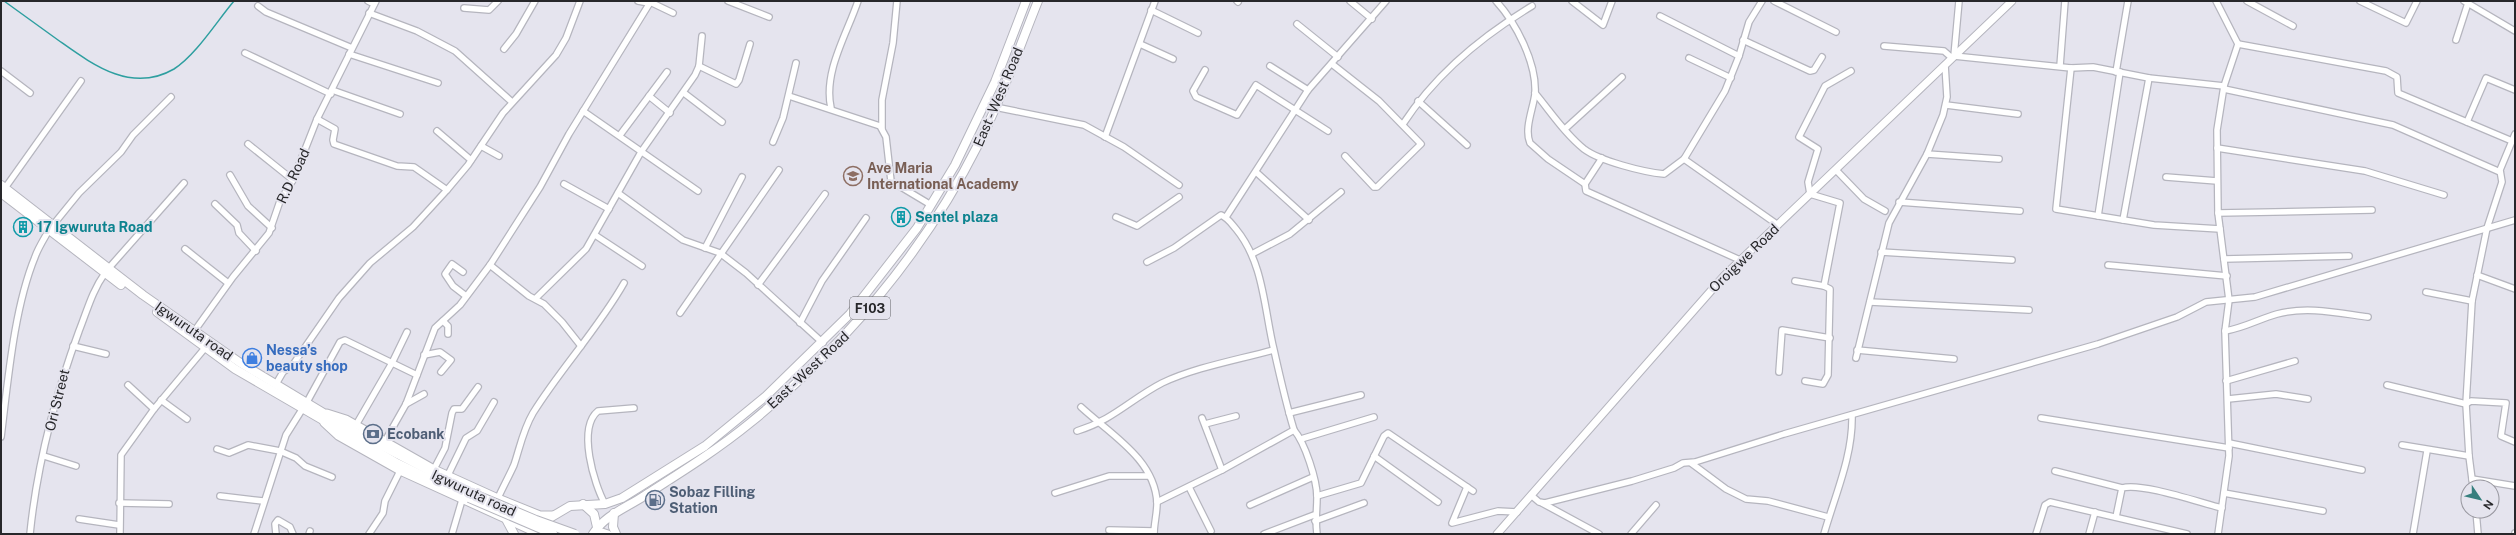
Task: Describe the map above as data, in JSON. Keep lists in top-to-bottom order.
{
  "streets": {
    "main road": ["East - West Road", "F103", "Igwuruta road"],
    "street": ["R.D Road", "Oroigwe Road", "Ori Street"]
  },
  "crossings": [
    ["R.D Road", "Igwuruta road"],
    ["Igwuruta road", "Ori Street"]
  ],
  "places": {
    "school or university": ["Ave Maria International Academy"],
    "building": ["Sentel plaza", "17 Igwuruta Road"],
    "shop": ["Nessa’s beauty shop"],
    "bank": ["Ecobank"],
    "fuel station": ["Sobaz Filling Station"]
  },
  "north": "bottom right"
}
